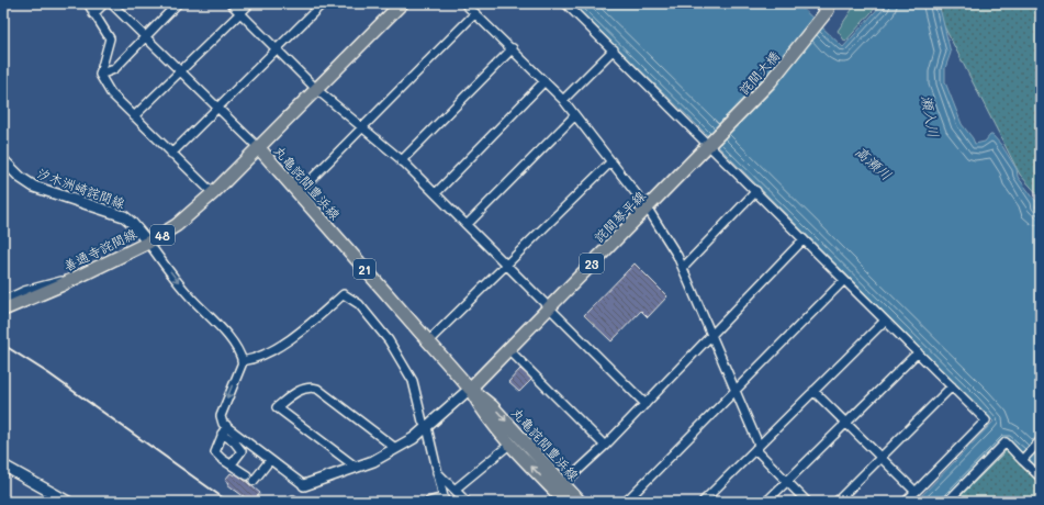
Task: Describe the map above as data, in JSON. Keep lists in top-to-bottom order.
{
  "streets": {
    "main road": [
      "詫間大橋",
      "丸亀詫間豊浜線",
      "汐木洲崎詫間線",
      "詫間琴平線",
      "48",
      "善通寺詫間線",
      "23",
      "21"
    ]
  },
  "crossings": [
    ["詫間大橋", "詫間琴平線"],
    ["丸亀詫間豊浜線", "詫間琴平線"],
    ["丸亀詫間豊浜線", "善通寺詫間線"],
    ["汐木洲崎詫間線", "善通寺詫間線"]
  ],
  "water": ["瀬入川", "高瀬川"]
}
